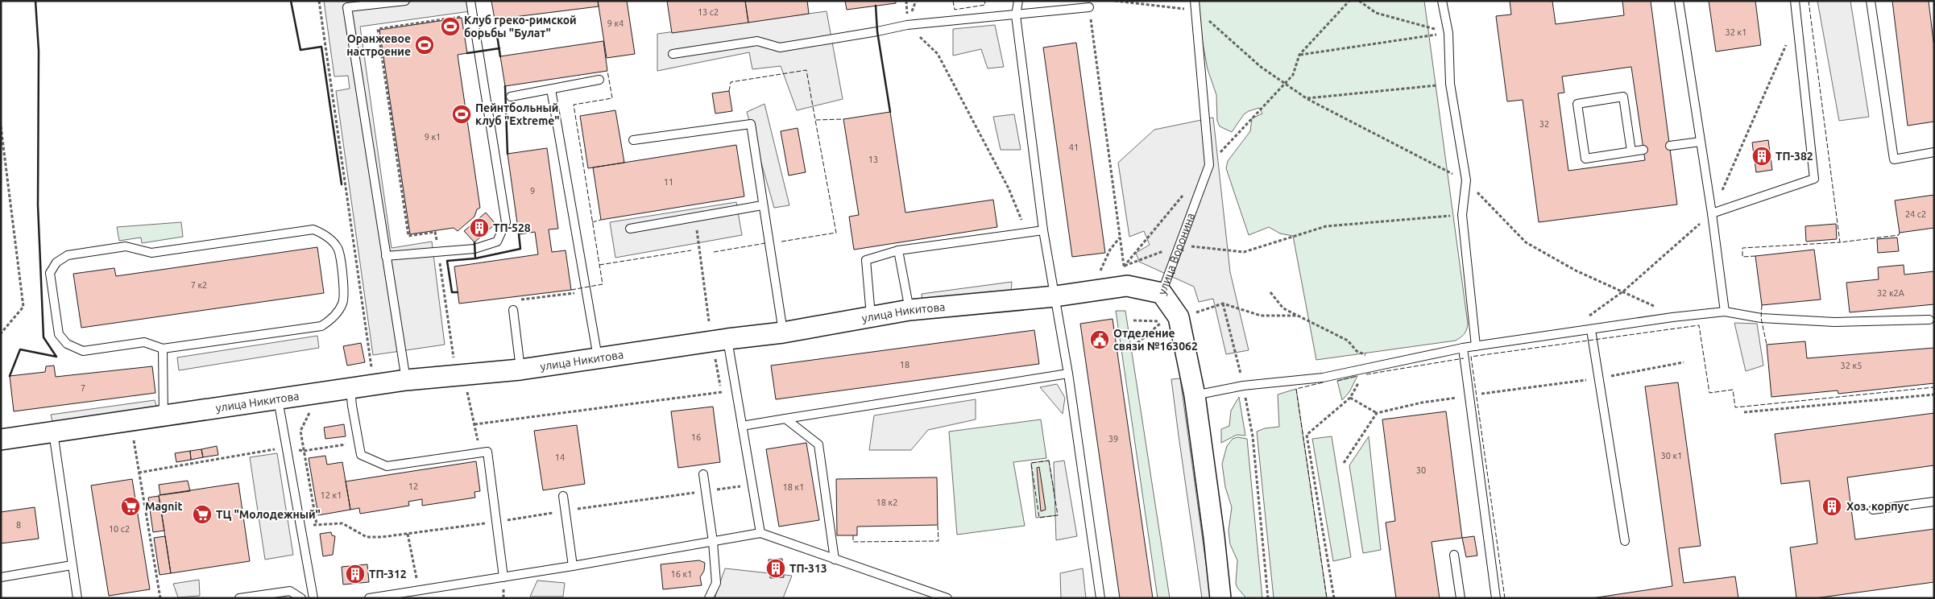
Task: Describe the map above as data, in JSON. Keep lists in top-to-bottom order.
{
  "streets": {
    "street": ["улица Воронина", "улица Никитова"]
  },
  "crossings": [
    ["улица Воронина", "улица Никитова"]
  ],
  "places": {
    "sports": ["Клуб греко-римской борьбы \"Булат\"", "Оранжевое настроение", "Пейнтбольный клуб \"Extreme\""],
    "building": [
      "ТП-382",
      "ТП-528",
      "Хоз. корпус",
      "ТП-313",
      "ТП-312"
    ],
    "public building": ["Отделение связи №163062"],
    "supermarket": ["Magnit", "ТЦ \"Молодежный\""]
  },
  "house_numbers": [
    "13 с2",
    "9 к4",
    "32 к1",
    "32",
    "9 к1",
    "41",
    "13",
    "11",
    "9",
    "24 с2",
    "7 к2",
    "32 к2А",
    "18",
    "32 к5",
    "7",
    "16",
    "39",
    "30 к1",
    "14",
    "30",
    "12",
    "18 к1",
    "12 к1",
    "18 к2",
    "8",
    "10 с2",
    "16 к1"
  ]
}
